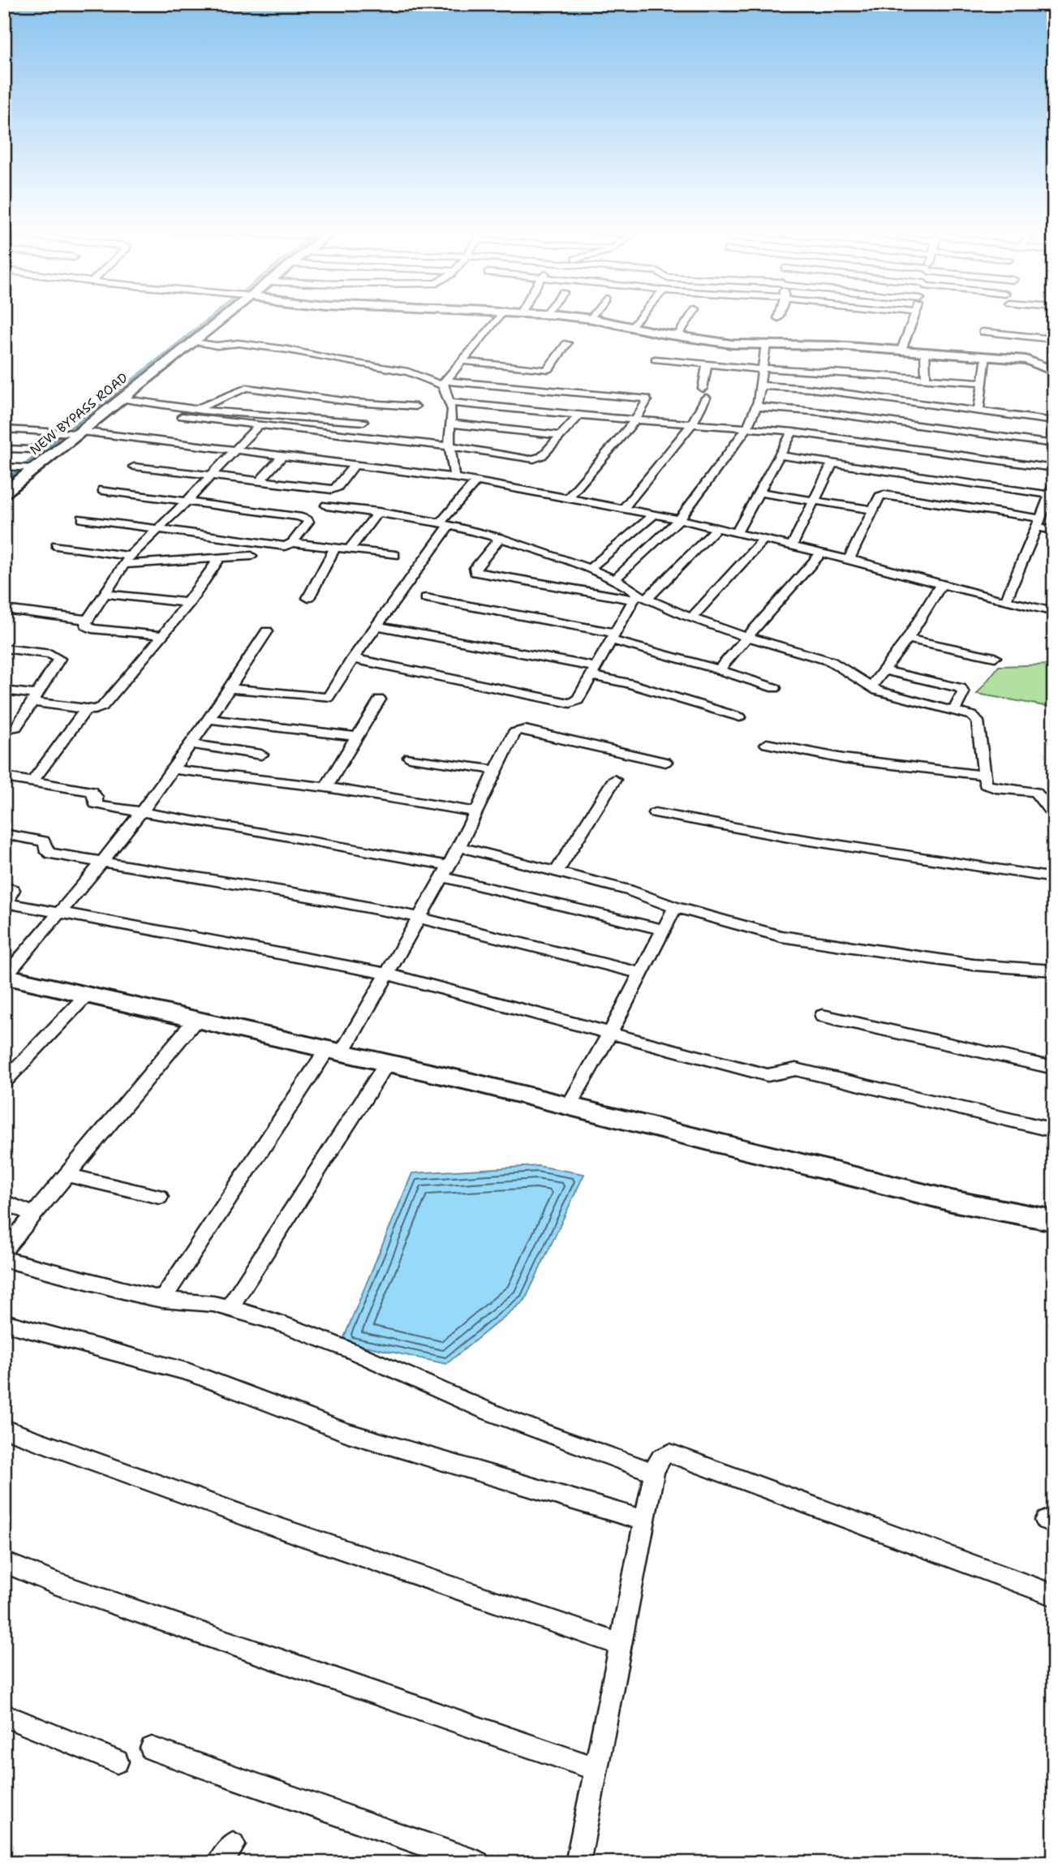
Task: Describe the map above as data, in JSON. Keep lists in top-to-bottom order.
{
  "streets": {
    "street": ["NEW BYPASS ROAD"]
  }
}
